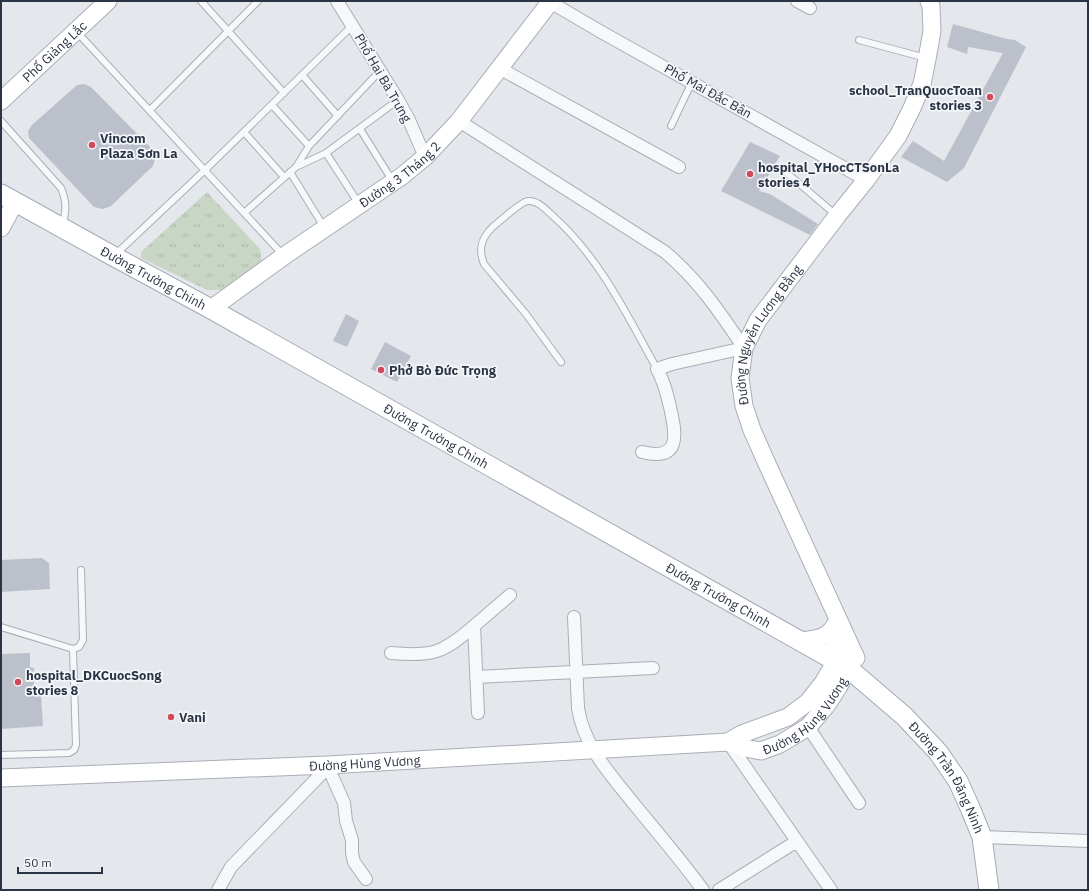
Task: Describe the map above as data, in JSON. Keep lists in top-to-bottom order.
{
  "streets": {
    "main road": ["Đường Trường Chinh", "Đường Trần Đăng Ninh"],
    "street": [
      "Phố Giảng Lắc",
      "Phố Hai Bà Trưng",
      "Phố Mai Đắc Bân",
      "Đường 3 Tháng 2",
      "Đường Nguyễn Lương Bằng",
      "Đường Hùng Vương"
    ]
  },
  "crossings": [
    ["Phố Hai Bà Trưng", "Đường 3 Tháng 2"],
    ["Phố Mai Đắc Bân", "Đường 3 Tháng 2"],
    ["Phố Mai Đắc Bân", "Đường Nguyễn Lương Bằng"],
    ["Đường 3 Tháng 2", "Đường Trường Chinh"],
    ["Đường Trường Chinh", "Đường Nguyễn Lương Bằng"],
    ["Đường Trường Chinh", "Đường Hùng Vương"],
    ["Đường Trường Chinh", "Đường Trần Đăng Ninh"],
    ["Đường Nguyễn Lương Bằng", "Đường Trần Đăng Ninh"]
  ],
  "places": [
    "school_TranQuocToan stories 3",
    "Vincom Plaza Sơn La",
    "hospital_YHocCTSonLa stories 4",
    "Phở Bò Đức Trọng",
    "hospital_DKCuocSong stories 8",
    "Vani"
  ],
  "scale_bar": "50 m"
}
